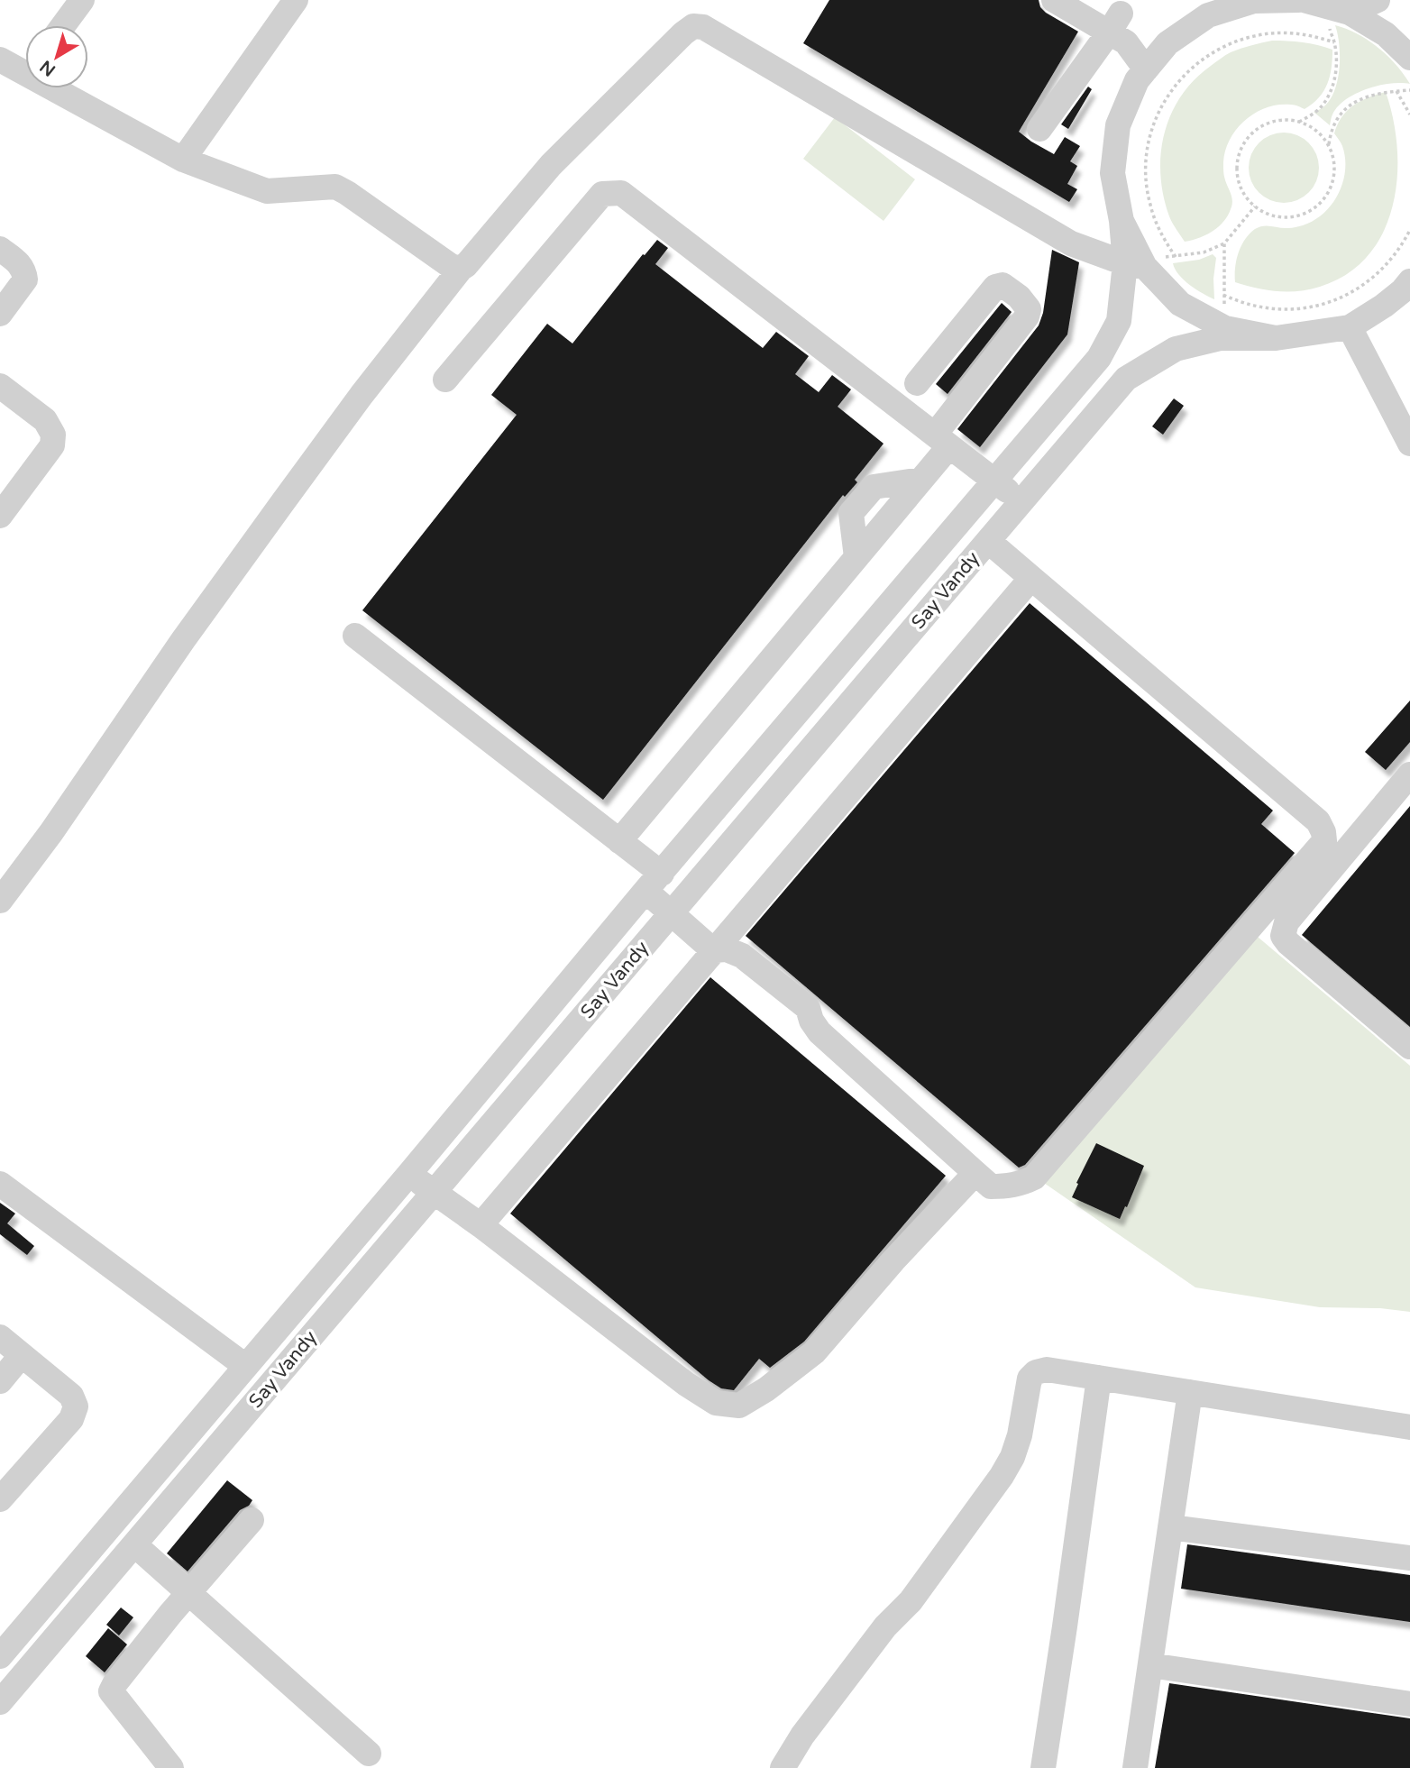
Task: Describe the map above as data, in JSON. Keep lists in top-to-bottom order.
{
  "streets": {
    "street": ["Say Vandy"]
  },
  "north": "bottom left"
}
